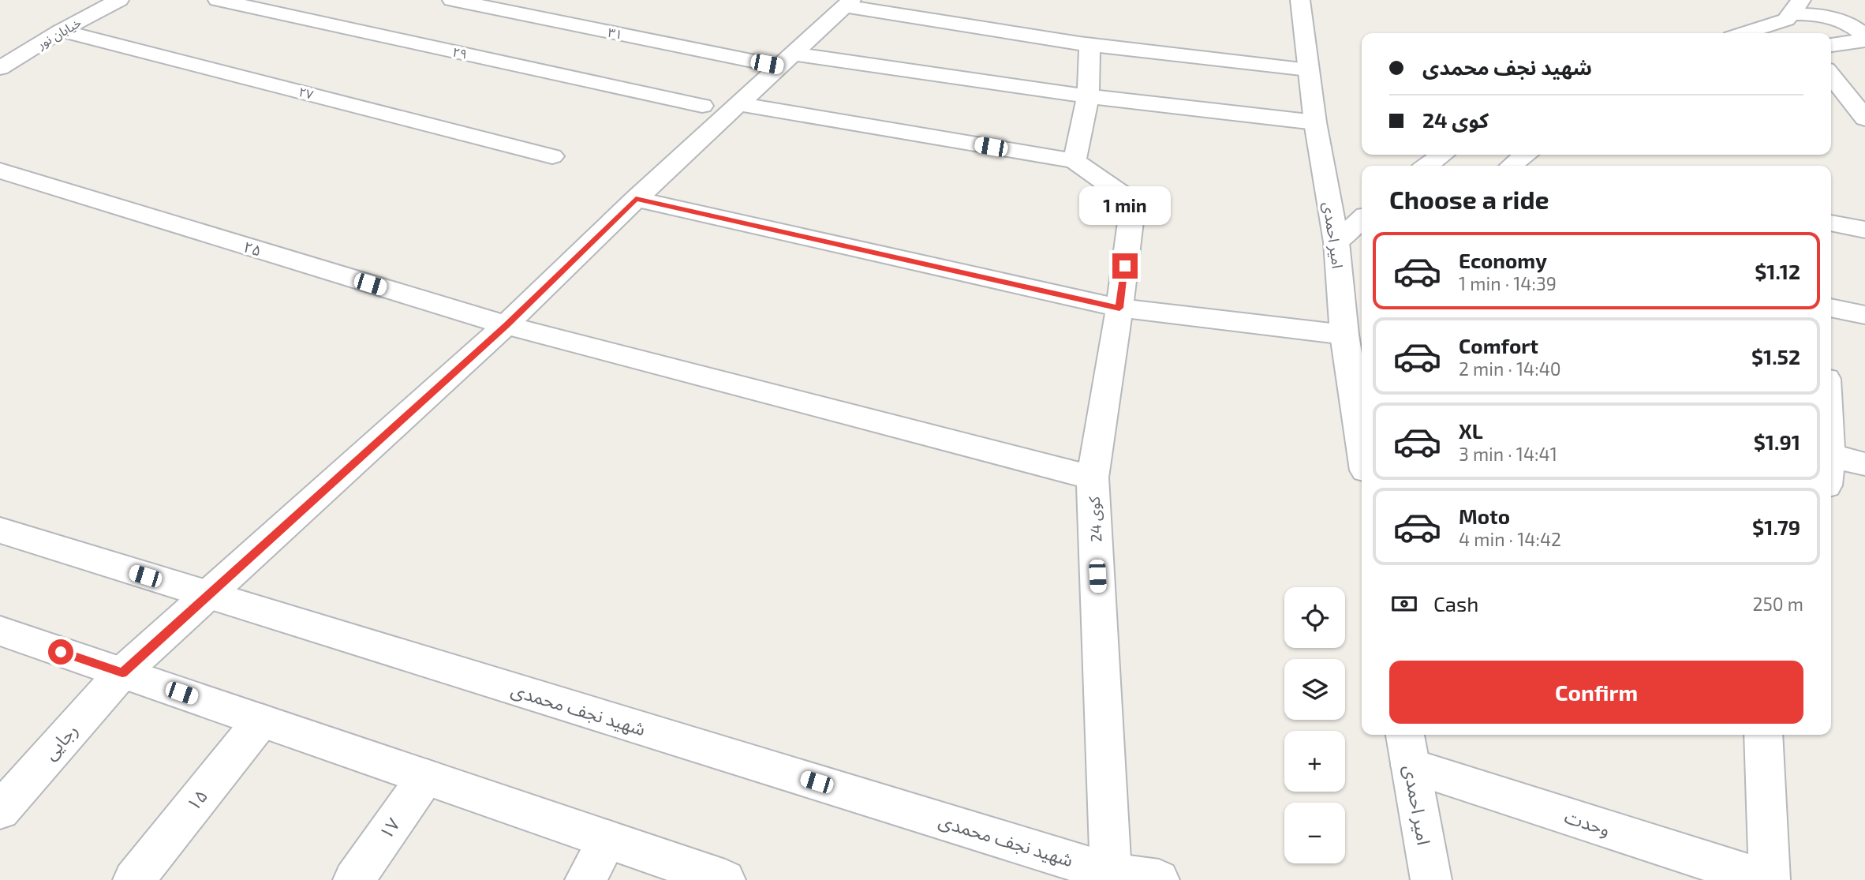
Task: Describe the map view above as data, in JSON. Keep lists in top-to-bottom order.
{
  "streets": {
    "street": [
      "خیابان نور",
      "۳۱",
      "۲۹",
      "۲۷",
      "امیر احمدی",
      "۲۵",
      "کوی 24",
      "شهید نجف محمدی",
      "رجایی",
      "۱۵",
      "وحدت",
      "۱۷"
    ]
  },
  "crossings": [
    ["خیابان نور", "۲۷"],
    ["۳۱", "امیر احمدی"],
    ["۳۱", "رجایی"],
    ["امیر احمدی", "وحدت"],
    ["۲۵", "کوی 24"],
    ["۲۵", "رجایی"],
    ["کوی 24", "شهید نجف محمدی"],
    ["شهید نجف محمدی", "رجایی"]
  ],
  "page": {
    "banner": ["شهید نجف محمدی", "کوی 24"],
    "heading": "Choose a ride",
    "bubble": "1 min",
    "list": [
      {
        "name": "Economy",
        "note": "1 min · 14:39",
        "value": "$1.12"
      },
      {
        "name": "Comfort",
        "note": "2 min · 14:40",
        "value": "$1.52"
      },
      {
        "name": "XL",
        "note": "3 min · 14:41",
        "value": "$1.91"
      },
      {
        "name": "Moto",
        "note": "4 min · 14:42",
        "value": "$1.79"
      }
    ],
    "pay": ["Cash", "250 m"],
    "map_buttons": ["+", "−"],
    "buttons": "Confirm"
  }
}
